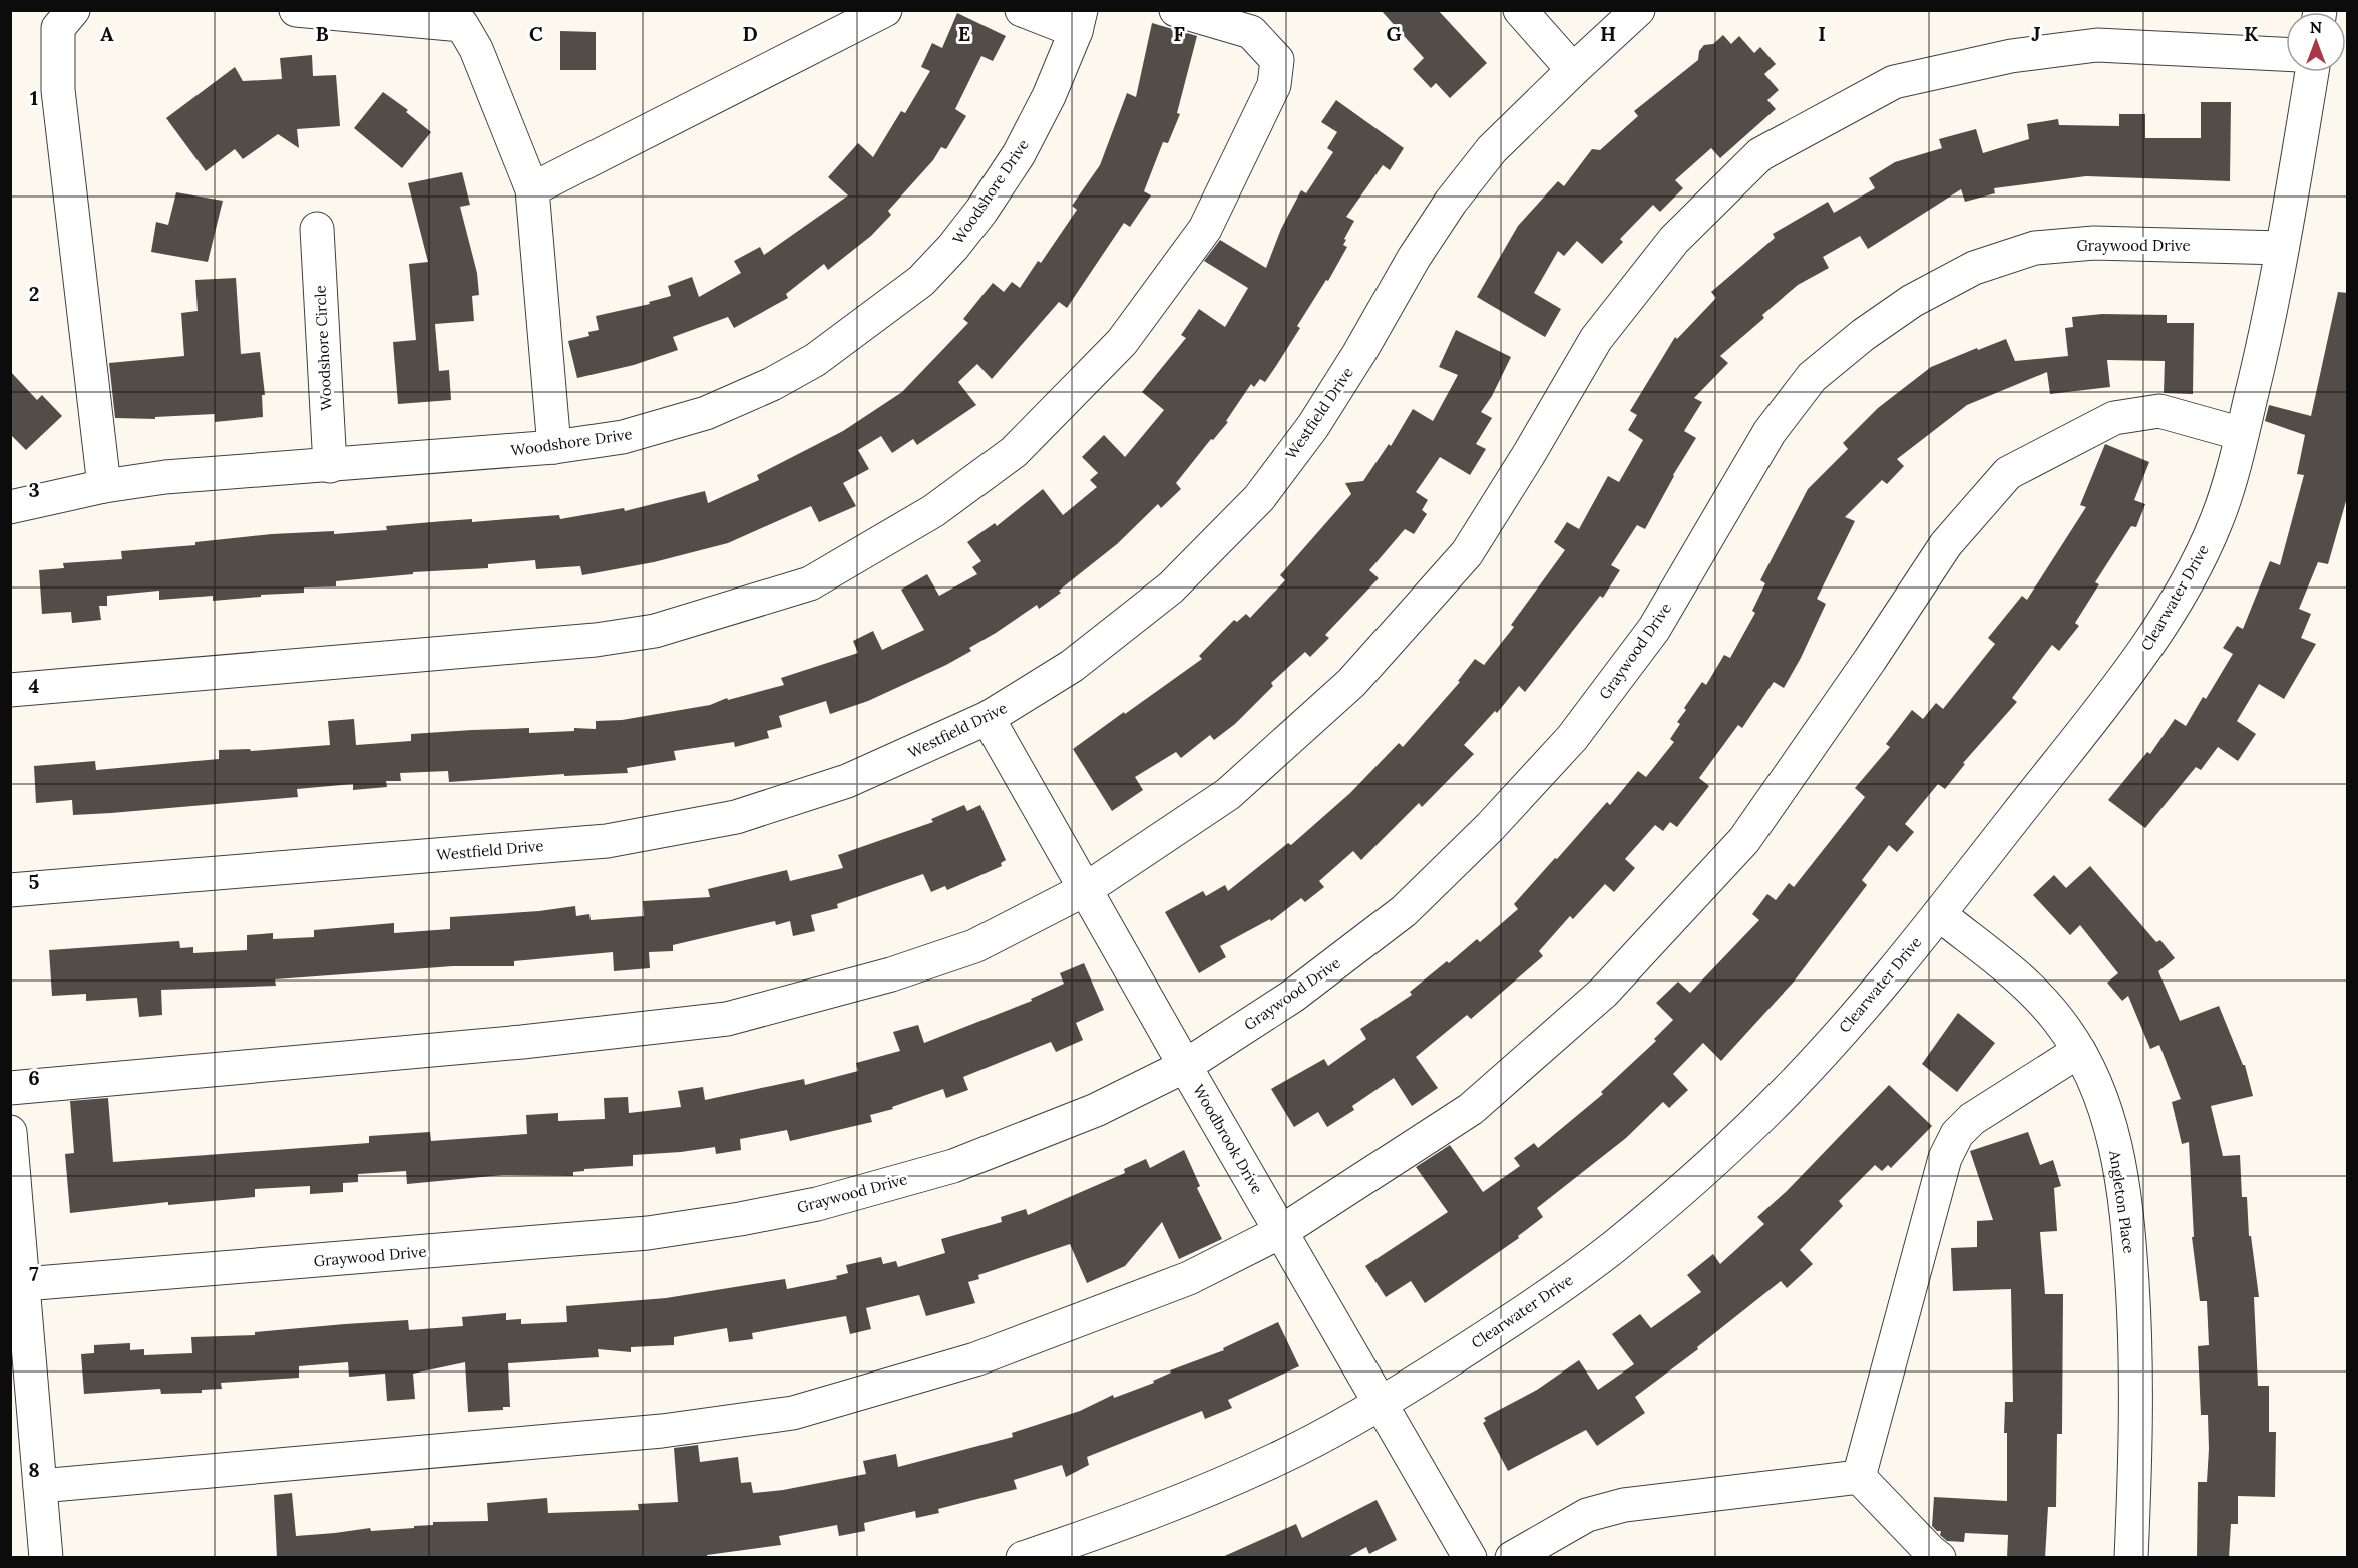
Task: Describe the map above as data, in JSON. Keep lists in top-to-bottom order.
{
  "streets": {
    "street": [
      "Woodshore Drive",
      "Graywood Drive",
      "Woodshore Circle",
      "Westfield Drive",
      "Clearwater Drive",
      "Woodbrook Drive",
      "Angleton Place"
    ]
  },
  "crossings": [
    ["Woodshore Drive", "Woodshore Circle"],
    ["Graywood Drive", "Clearwater Drive"],
    ["Graywood Drive", "Woodbrook Drive"],
    ["Westfield Drive", "Woodbrook Drive"],
    ["Clearwater Drive", "Woodbrook Drive"],
    ["Clearwater Drive", "Angleton Place"]
  ],
  "north": "top",
  "grid": {
    "columns": [
      "A",
      "B",
      "C",
      "D",
      "E",
      "F",
      "G",
      "H",
      "I",
      "J",
      "K"
    ],
    "rows": [
      "1",
      "2",
      "3",
      "4",
      "5",
      "6",
      "7",
      "8"
    ]
  }
}
